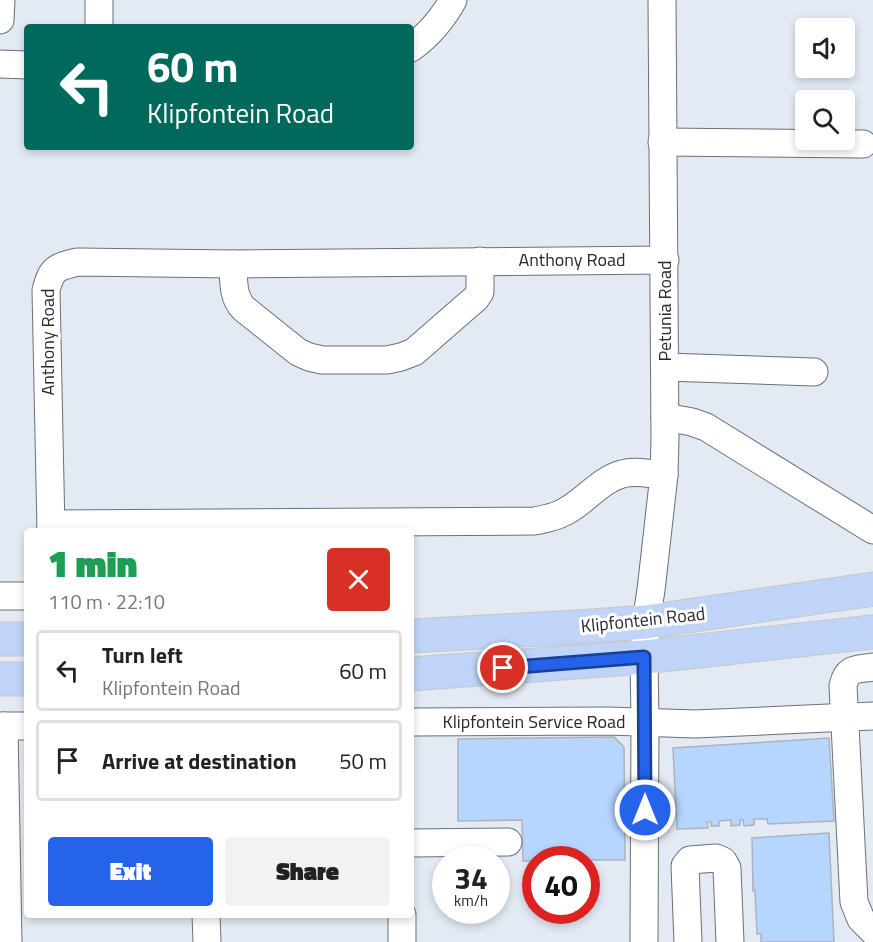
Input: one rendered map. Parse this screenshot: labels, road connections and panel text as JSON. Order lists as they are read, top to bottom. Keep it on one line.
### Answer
{"streets":{"main road":["Klipfontein Road"],"street":["Anthony Road","Petunia Road","Klipfontein Service Road"]},"crossings":[["Anthony Road","Petunia Road"],["Petunia Road","Klipfontein Road"],["Petunia Road","Klipfontein Service Road"]],"page":{"turn":["60 m","Klipfontein Road"],"heading":["1 min","110 m · 22:10"],"list":[{"name":"Turn left","note":"Klipfontein Road","value":"60 m"},{"name":"Arrive at destination","value":"50 m"}],"buttons":["Exit","Share"],"speed":"34 km/h","limit":"40"}}
